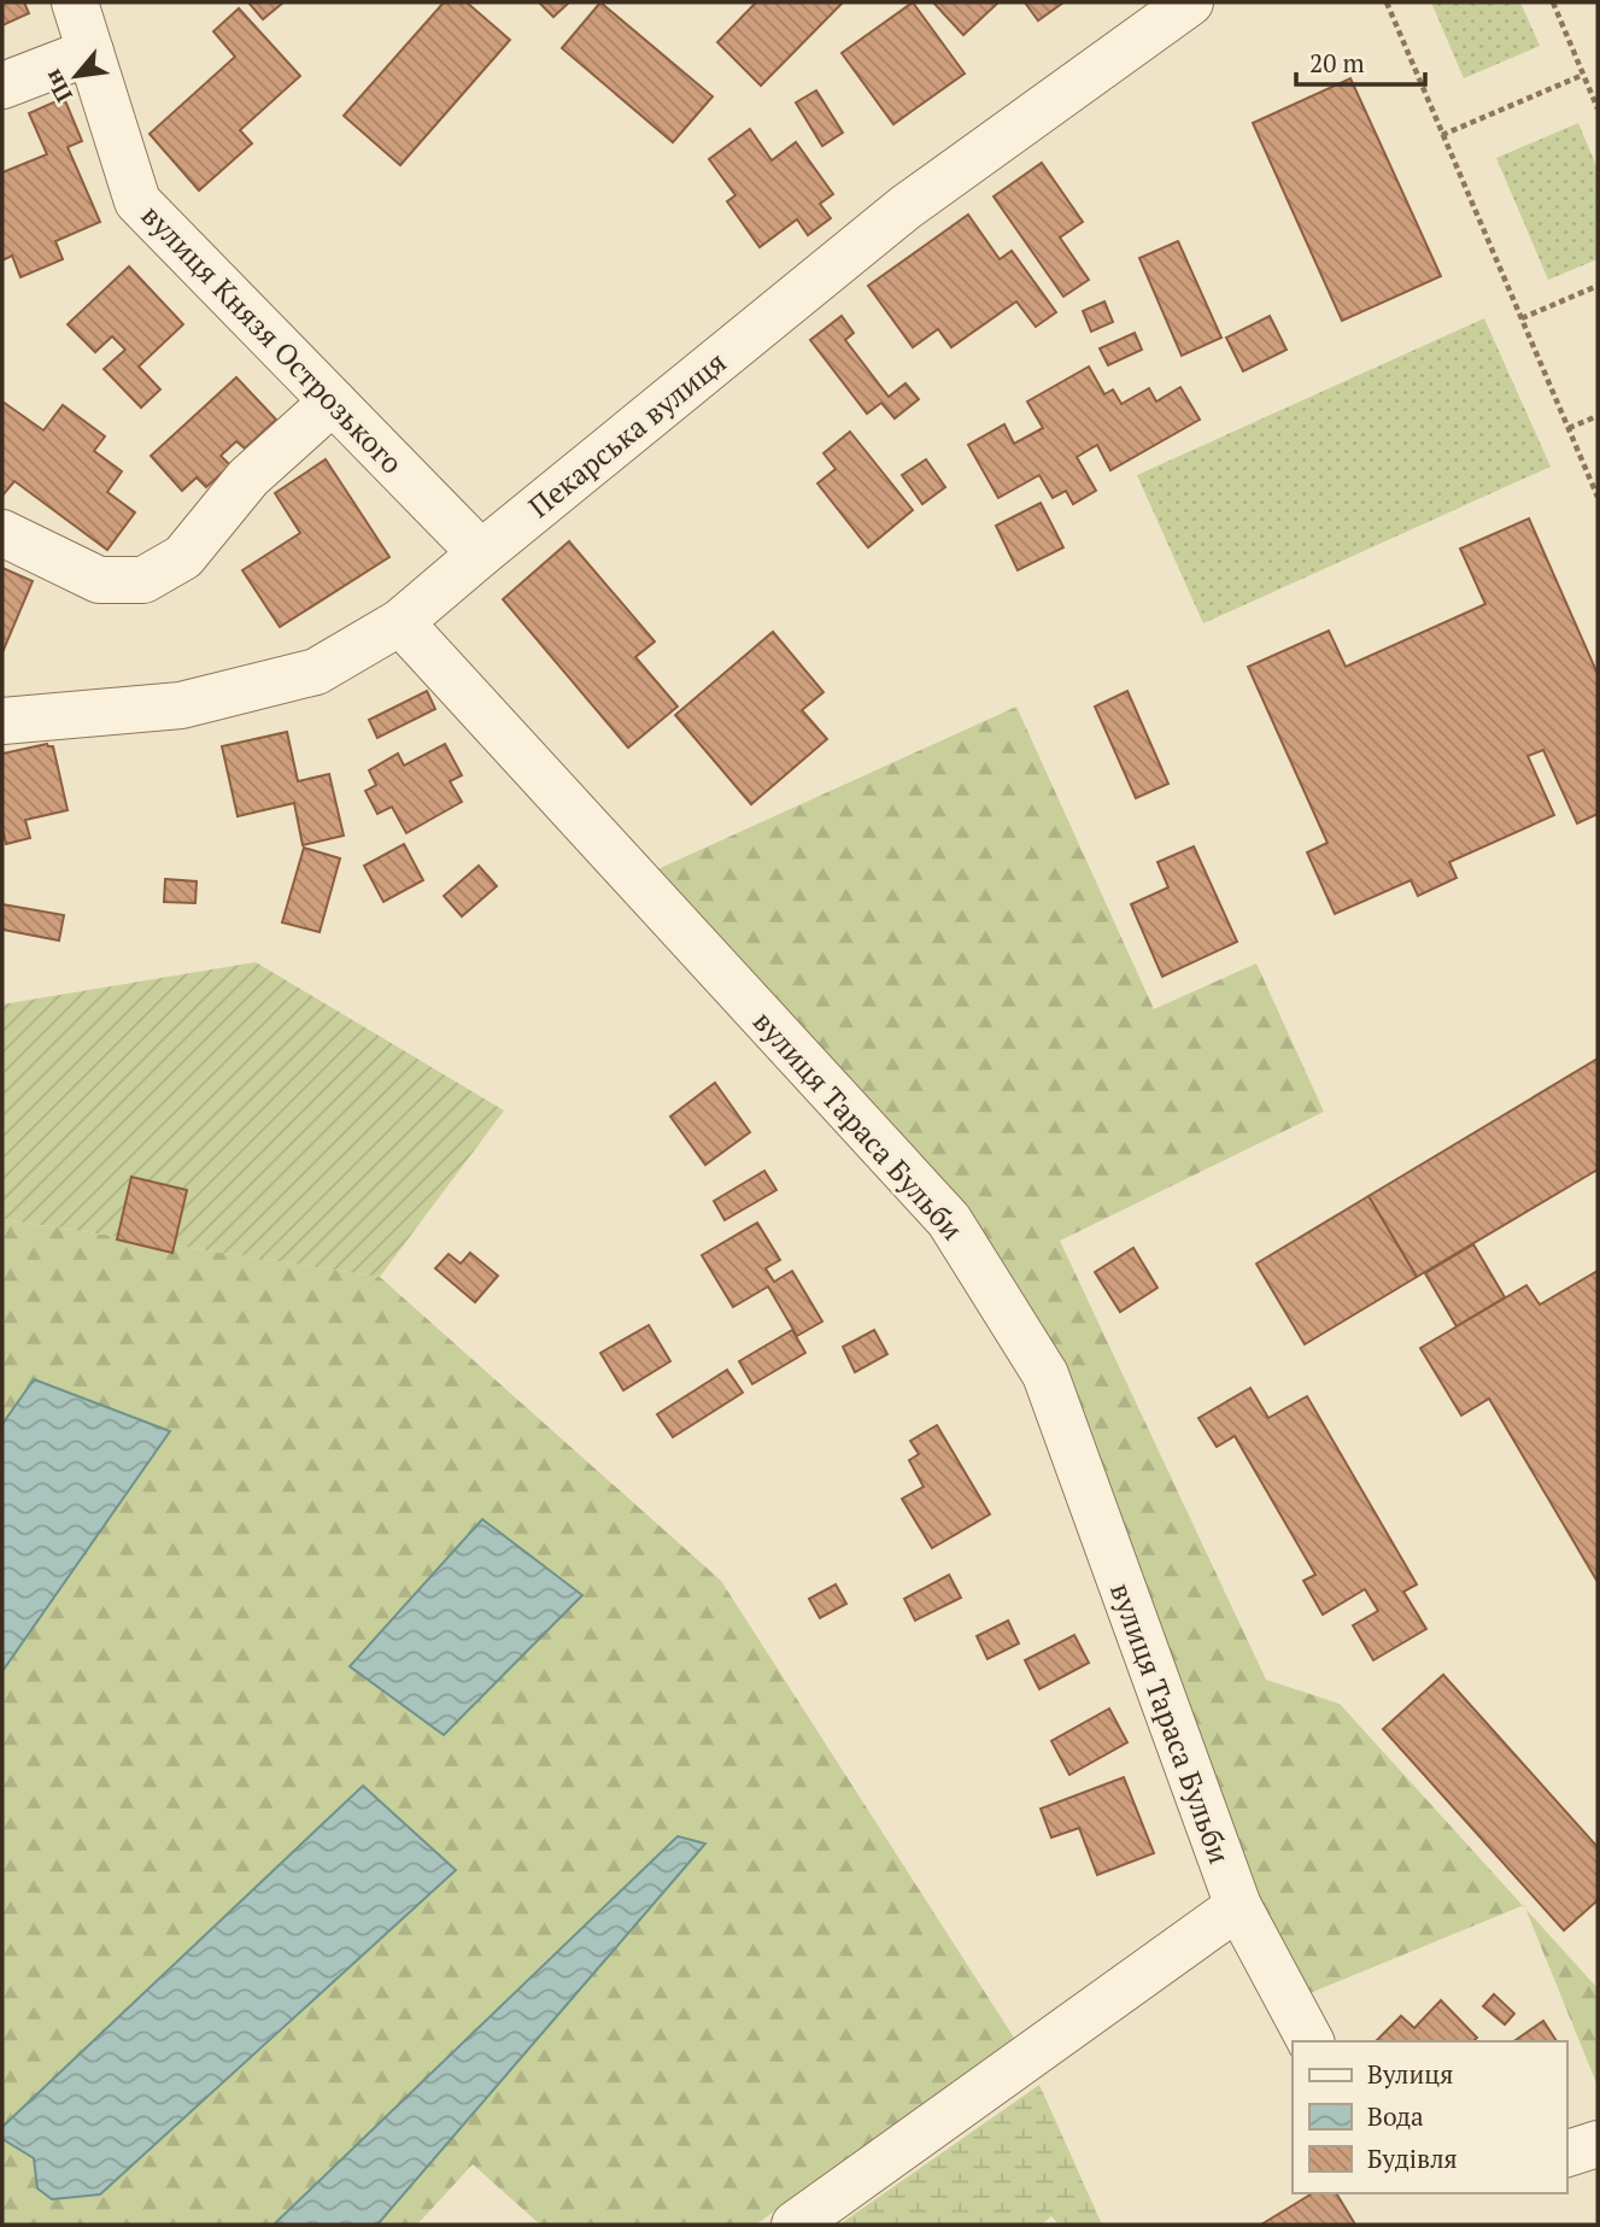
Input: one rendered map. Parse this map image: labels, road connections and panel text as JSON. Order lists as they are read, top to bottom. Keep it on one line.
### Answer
{"streets":{"street":["вулиця Князя Острозького","Пекарська вулиця","вулиця Тараса Бульби"]},"crossings":[["вулиця Князя Острозького","Пекарська вулиця"],["Пекарська вулиця","вулиця Тараса Бульби"]],"legend":["Вулиця","Вода","Будівля"],"scale_bar":"20 m","north":"bottom left"}
